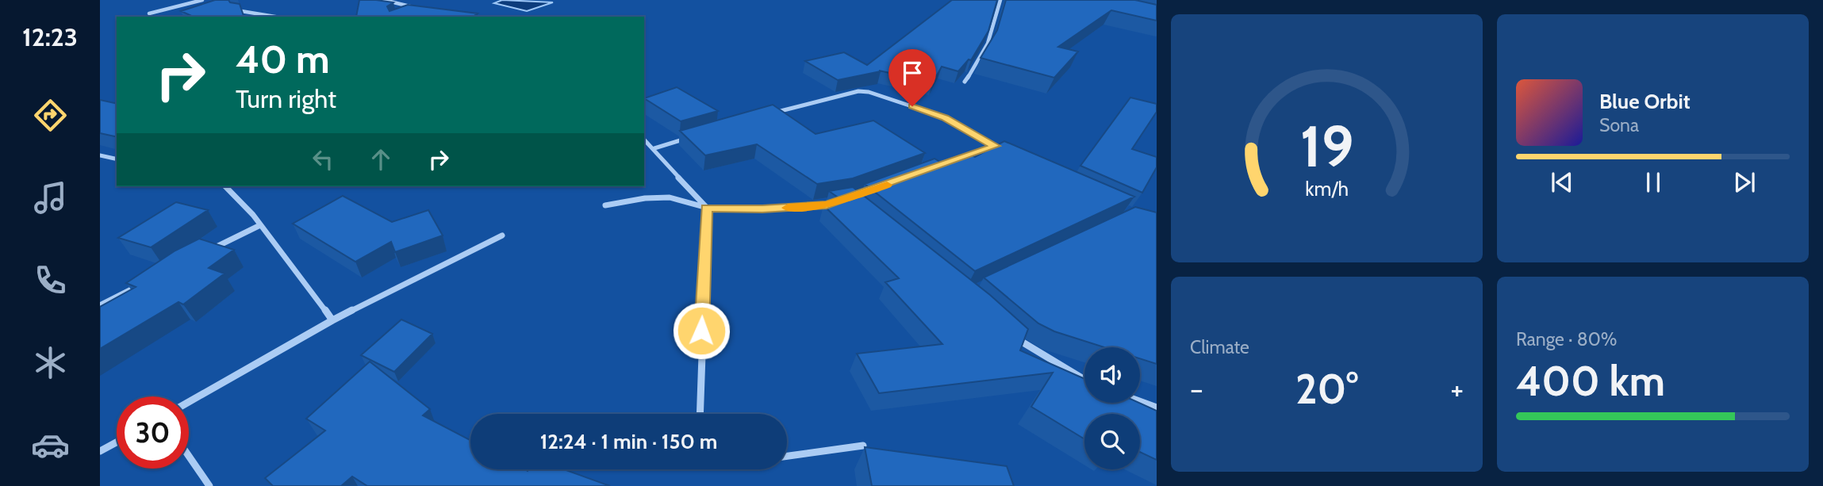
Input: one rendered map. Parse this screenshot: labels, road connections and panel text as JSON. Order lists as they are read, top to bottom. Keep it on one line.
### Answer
{"page":{"tabs":"12:23","turn":["40 m","Turn right"],"song":["Blue Orbit","Sona"],"tile":["Climate",["Range · 80%","400 km"]],"heat":["−","20°","+"],"limit":"30","trip":"12:24 · 1 min · 150 m","gauge":["19","km/h"]}}
